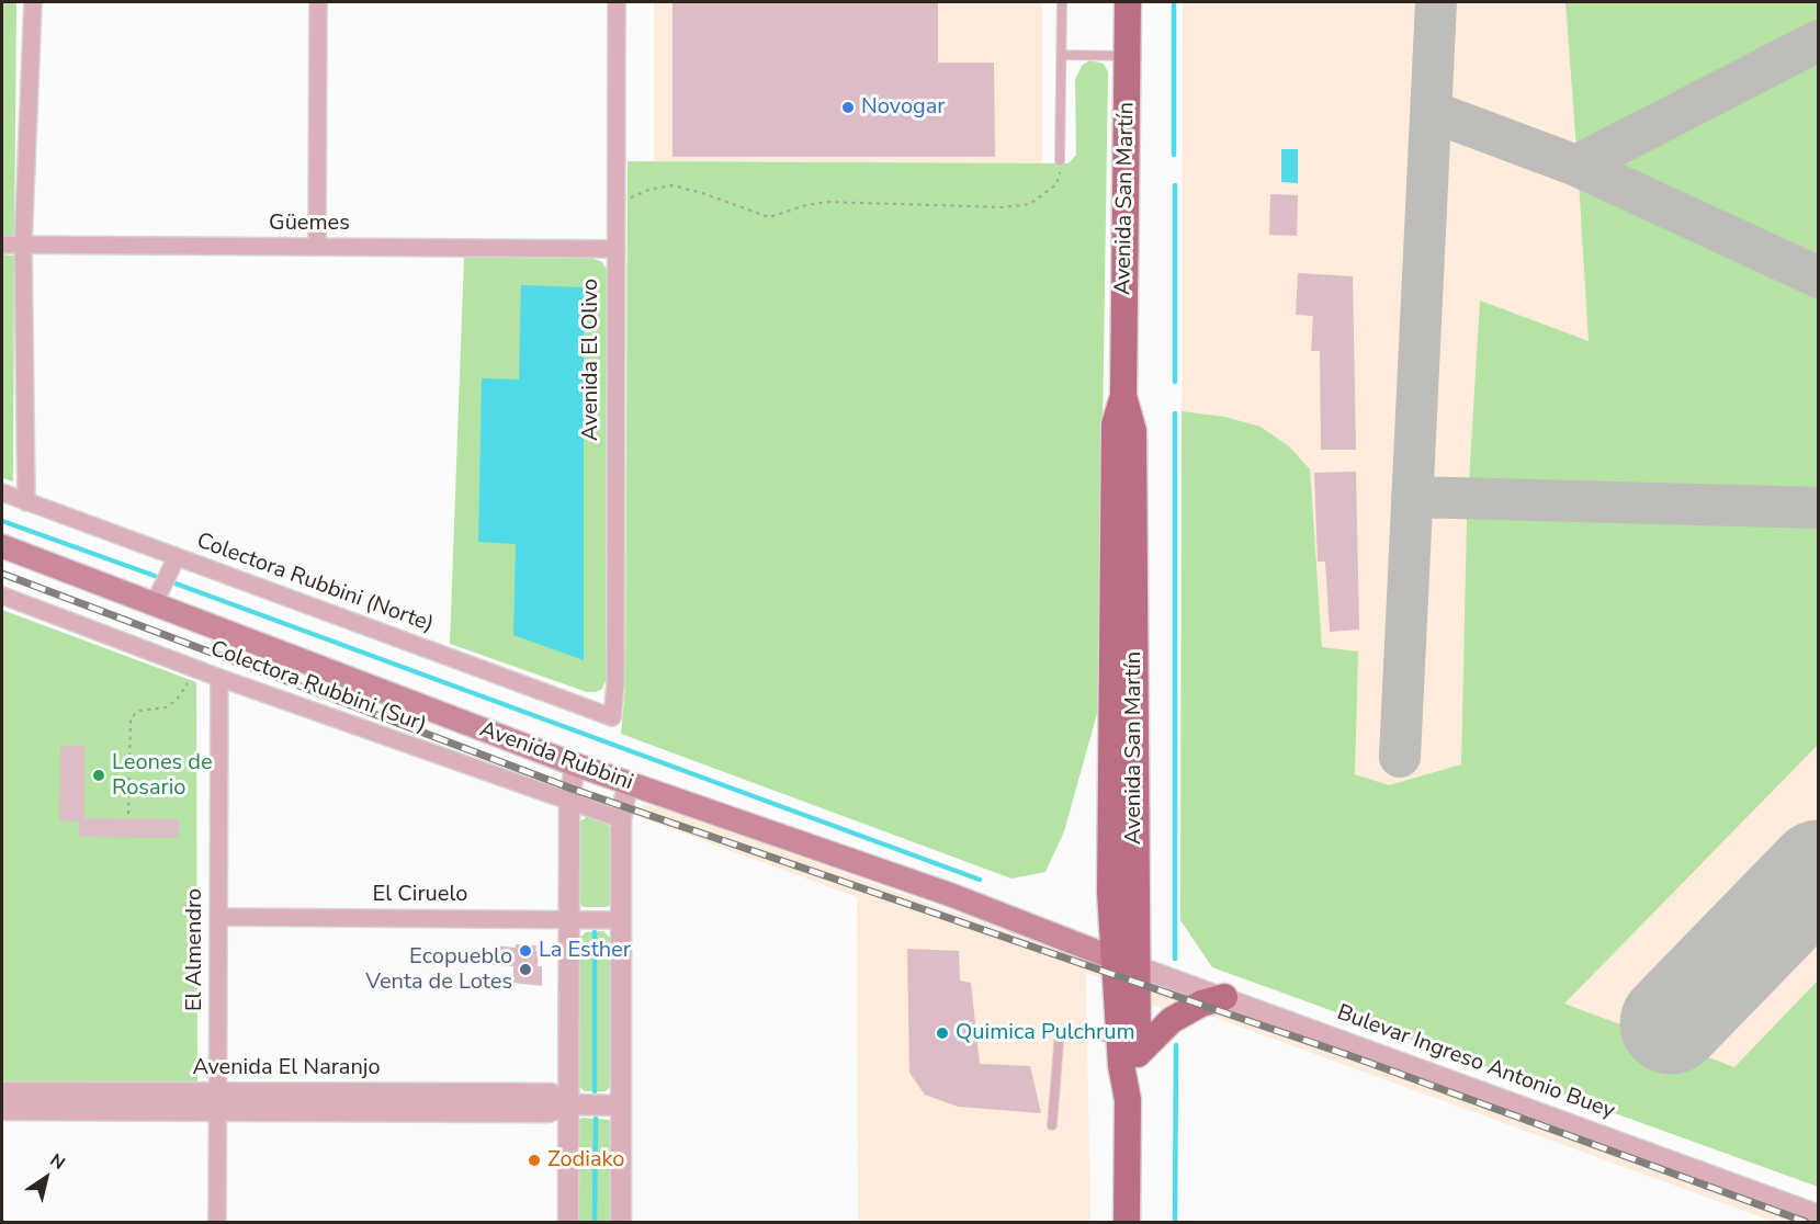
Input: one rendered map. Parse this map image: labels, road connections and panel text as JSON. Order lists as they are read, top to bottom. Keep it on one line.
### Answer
{"streets":{"main road":["Avenida San Martín","Avenida Rubbini"],"street":["Güemes","Avenida El Olivo","Colectora Rubbini (Norte)","Colectora Rubbini (Sur)","El Ciruelo","El Almendro","Bulevar Ingreso Antonio Buey","Avenida El Naranjo"]},"crossings":[["Avenida San Martín","Avenida Rubbini"],["Avenida San Martín","Bulevar Ingreso Antonio Buey"],["Güemes","Avenida El Olivo"],["Avenida El Olivo","Colectora Rubbini (Norte)"],["Colectora Rubbini (Sur)","El Almendro"],["Avenida Rubbini","Bulevar Ingreso Antonio Buey"],["El Ciruelo","El Almendro"],["El Almendro","Avenida El Naranjo"]],"places":["Novogar","Leones de Rosario","La Esther","Ecopueblo Venta de Lotes","Quimica Pulchrum","Zodiako"],"north":"top right"}
